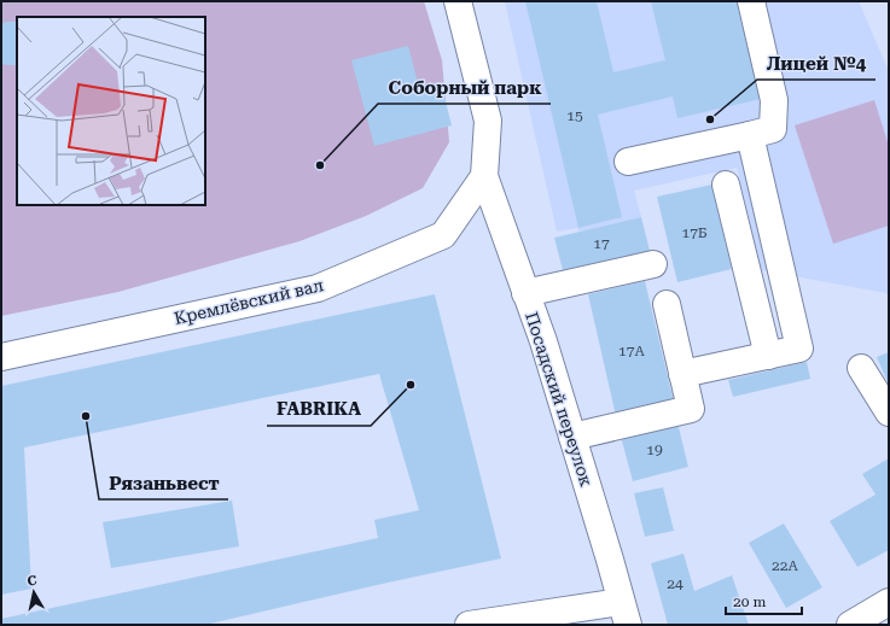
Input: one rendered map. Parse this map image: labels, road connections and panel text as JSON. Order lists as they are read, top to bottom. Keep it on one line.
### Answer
{"streets":{"main road":["Кремлёвский вал","Посадский переулок"]},"crossings":[["Кремлёвский вал","Посадский переулок"]],"places":["Лицей №4","Соборный парк","FABRIKA","Рязаньвест"],"house_numbers":["15","17Б","17","17А","19","22А","24"],"scale_bar":"20 m","north":"top"}
